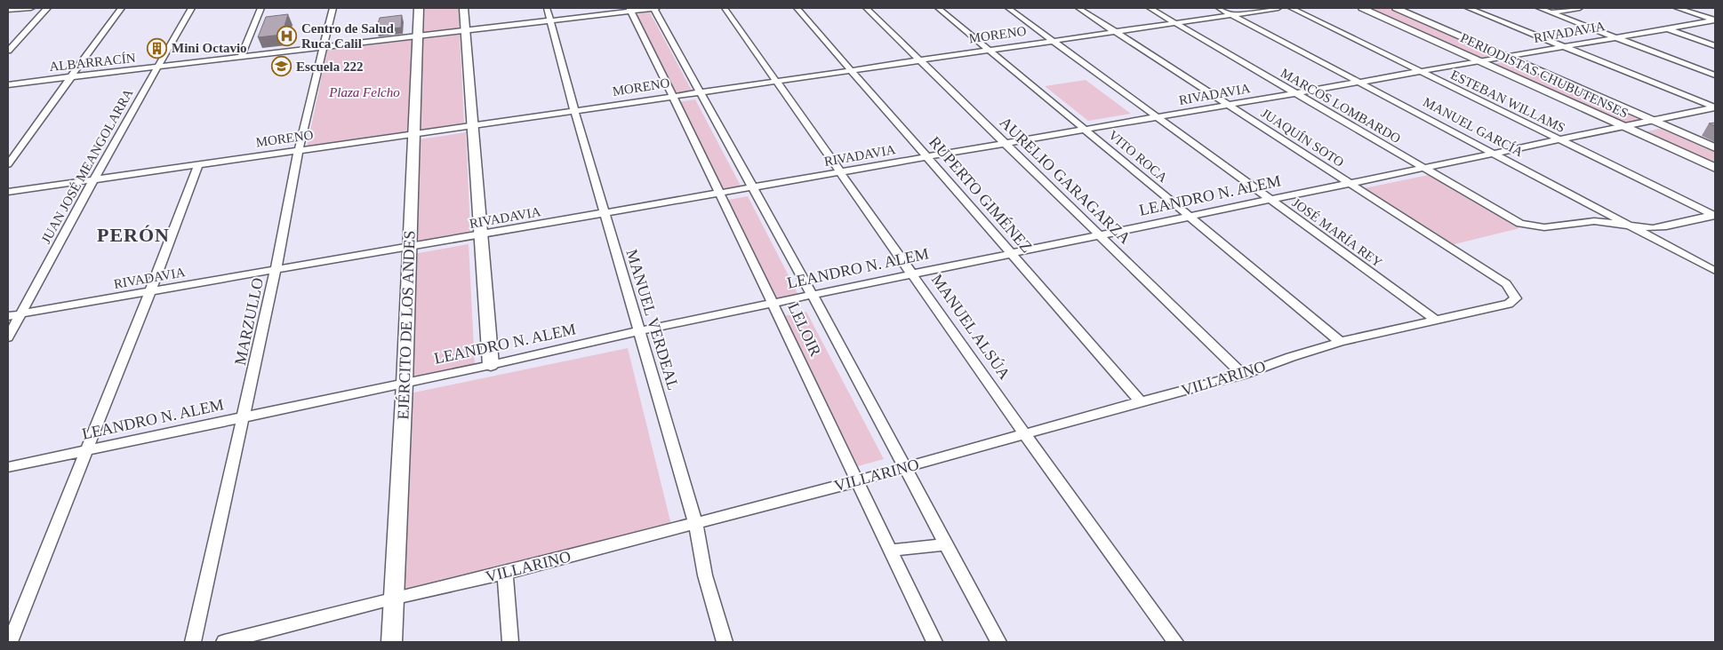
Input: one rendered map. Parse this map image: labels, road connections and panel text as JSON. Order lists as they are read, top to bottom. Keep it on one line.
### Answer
{"streets":{"street":["RIVADAVIA","MORENO","ALBARRACÍN","PERIODISTAS CHUBUTENSES","ESTEBAN WILLAMS","MARCOS LOMBARDO","MANUEL GARCÍA","JUAQUÍN SOTO","VITO ROCA","JUAN JOSÉ MEANGOLARRA","AURELIO GARAGARZA","RUPERTO GIMÉNEZ","LEANDRO N. ALEM","JOSÉ MARÍA REY","MANUEL VERDEAL","MARZULLO","EJÉRCITO DE LOS ANDES","MANUEL ALSÚA","LELOIR","VILLARINO"]},"crossings":[["RIVADAVIA","PERIODISTAS CHUBUTENSES"],["RIVADAVIA","ESTEBAN WILLAMS"],["RIVADAVIA","MARCOS LOMBARDO"],["RIVADAVIA","MANUEL GARCÍA"],["RIVADAVIA","JUAQUÍN SOTO"],["RIVADAVIA","VITO ROCA"],["RIVADAVIA","JUAN JOSÉ MEANGOLARRA"],["RIVADAVIA","AURELIO GARAGARZA"],["RIVADAVIA","RUPERTO GIMÉNEZ"],["RIVADAVIA","JOSÉ MARÍA REY"],["RIVADAVIA","MANUEL VERDEAL"],["RIVADAVIA","MARZULLO"],["RIVADAVIA","EJÉRCITO DE LOS ANDES"],["RIVADAVIA","MANUEL ALSÚA"],["RIVADAVIA","LELOIR"],["MORENO","MARCOS LOMBARDO"],["MORENO","MANUEL GARCÍA"],["MORENO","JUAQUÍN SOTO"],["MORENO","VITO ROCA"],["MORENO","JUAN JOSÉ MEANGOLARRA"],["MORENO","AURELIO GARAGARZA"],["MORENO","RUPERTO GIMÉNEZ"],["MORENO","JOSÉ MARÍA REY"],["MORENO","MANUEL VERDEAL"],["MORENO","MARZULLO"],["MORENO","EJÉRCITO DE LOS ANDES"],["MORENO","MANUEL ALSÚA"],["MORENO","LELOIR"],["ALBARRACÍN","JUAN JOSÉ MEANGOLARRA"],["ALBARRACÍN","MANUEL VERDEAL"],["ALBARRACÍN","MARZULLO"],["ALBARRACÍN","EJÉRCITO DE LOS ANDES"],["ALBARRACÍN","LELOIR"],["PERIODISTAS CHUBUTENSES","LEANDRO N. ALEM"],["ESTEBAN WILLAMS","LEANDRO N. ALEM"],["MARCOS LOMBARDO","MANUEL GARCÍA"],["MARCOS LOMBARDO","LEANDRO N. ALEM"],["MANUEL GARCÍA","LEANDRO N. ALEM"],["JUAQUÍN SOTO","LEANDRO N. ALEM"],["JUAQUÍN SOTO","VILLARINO"],["VITO ROCA","LEANDRO N. ALEM"],["VITO ROCA","VILLARINO"],["AURELIO GARAGARZA","LEANDRO N. ALEM"],["AURELIO GARAGARZA","VILLARINO"],["RUPERTO GIMÉNEZ","LEANDRO N. ALEM"],["RUPERTO GIMÉNEZ","VILLARINO"],["LEANDRO N. ALEM","JOSÉ MARÍA REY"],["LEANDRO N. ALEM","MANUEL VERDEAL"],["LEANDRO N. ALEM","MARZULLO"],["LEANDRO N. ALEM","EJÉRCITO DE LOS ANDES"],["LEANDRO N. ALEM","MANUEL ALSÚA"],["LEANDRO N. ALEM","LELOIR"],["JOSÉ MARÍA REY","VILLARINO"],["MANUEL VERDEAL","VILLARINO"],["EJÉRCITO DE LOS ANDES","VILLARINO"],["MANUEL ALSÚA","VILLARINO"],["LELOIR","VILLARINO"]],"districts":["PERÓN"],"parks":["Plaza Felcho"],"places":{"hospital":["Centro de Salud Ruca Calil"],"building":["Mini Octavio"],"school or university":["Escuela 222"]}}
